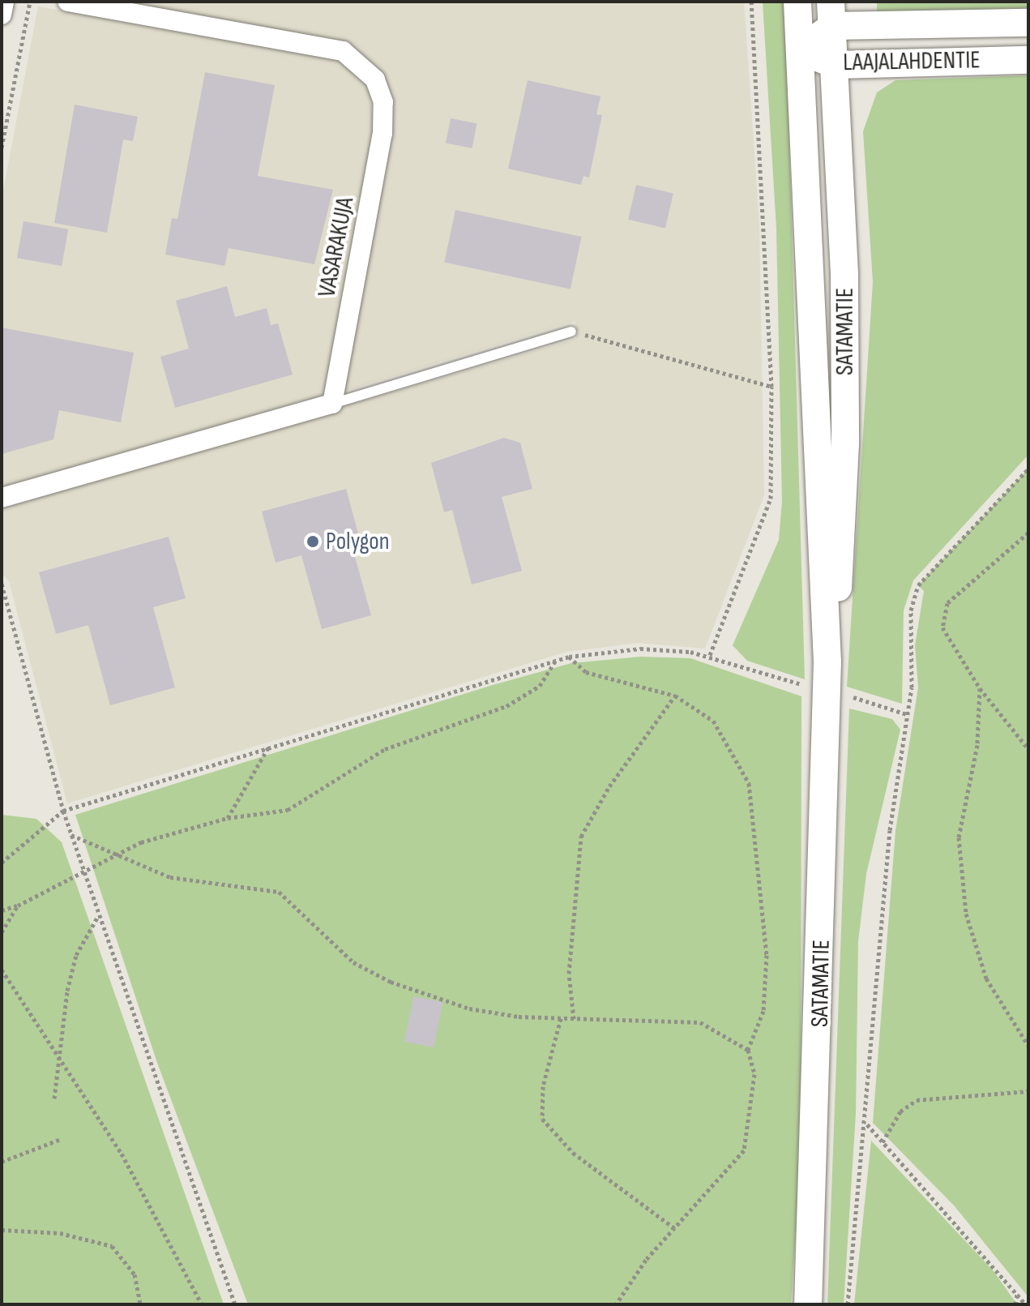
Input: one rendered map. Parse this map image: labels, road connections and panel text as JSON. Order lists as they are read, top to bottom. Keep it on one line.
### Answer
{"streets":{"main road":["LAAJALAHDENTIE","SATAMATIE"],"street":["VASARAKUJA"]},"crossings":[["LAAJALAHDENTIE","SATAMATIE"]],"places":["Polygon"]}
